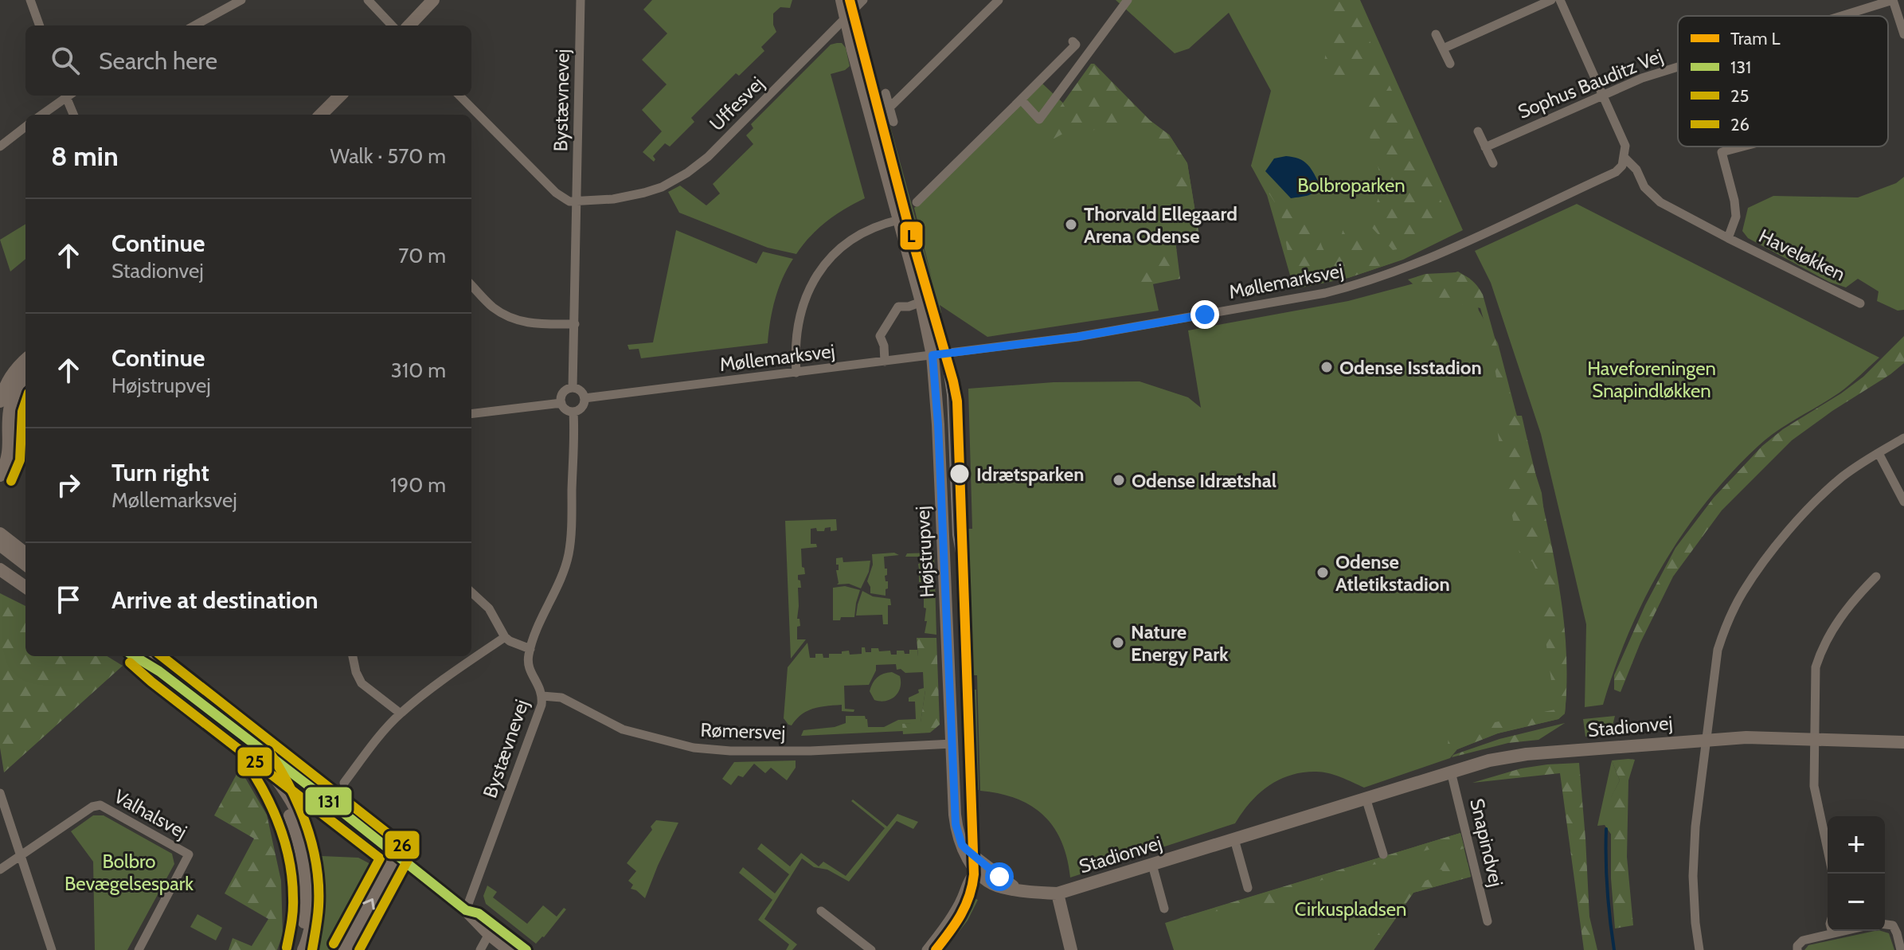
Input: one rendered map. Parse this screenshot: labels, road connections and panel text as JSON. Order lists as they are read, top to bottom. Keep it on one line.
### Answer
{"streets":{"street":["Sophus Bauditz Vej","Bystævnevej","Uffesvej","Haveløkken","Møllemarksvej","Højstrupvej","Stadionvej","Rømersvej","Valhalsvej","Snapindvej"]},"crossings":[["Bystævnevej","Uffesvej"],["Bystævnevej","Møllemarksvej"],["Bystævnevej","Rømersvej"],["Uffesvej","Højstrupvej"],["Haveløkken","Møllemarksvej"],["Møllemarksvej","Højstrupvej"],["Højstrupvej","Stadionvej"],["Højstrupvej","Rømersvej"],["Stadionvej","Snapindvej"]],"parks":["Bolbroparken","Haveforeningen Snapindløkken","Bolbro Bevægelsespark","Cirkuspladsen"],"places":["Thorvald Ellegaard Arena Odense","Odense Isstadion","Idrætsparken","Odense Idrætshal","Odense Atletikstadion","Nature Energy Park"],"lines":["tram line L","transit line 25","transit line 131","transit line 26"],"legend":["Tram L","131","25","26"],"page":{"search":"Search here","heading":["8 min","Walk · 570 m"],"list":[["Continue","Stadionvej","70 m"],["Continue","Højstrupvej","310 m"],["Turn right","Møllemarksvej","190 m"],"Arrive at destination"],"map_buttons":["+","−"]}}
